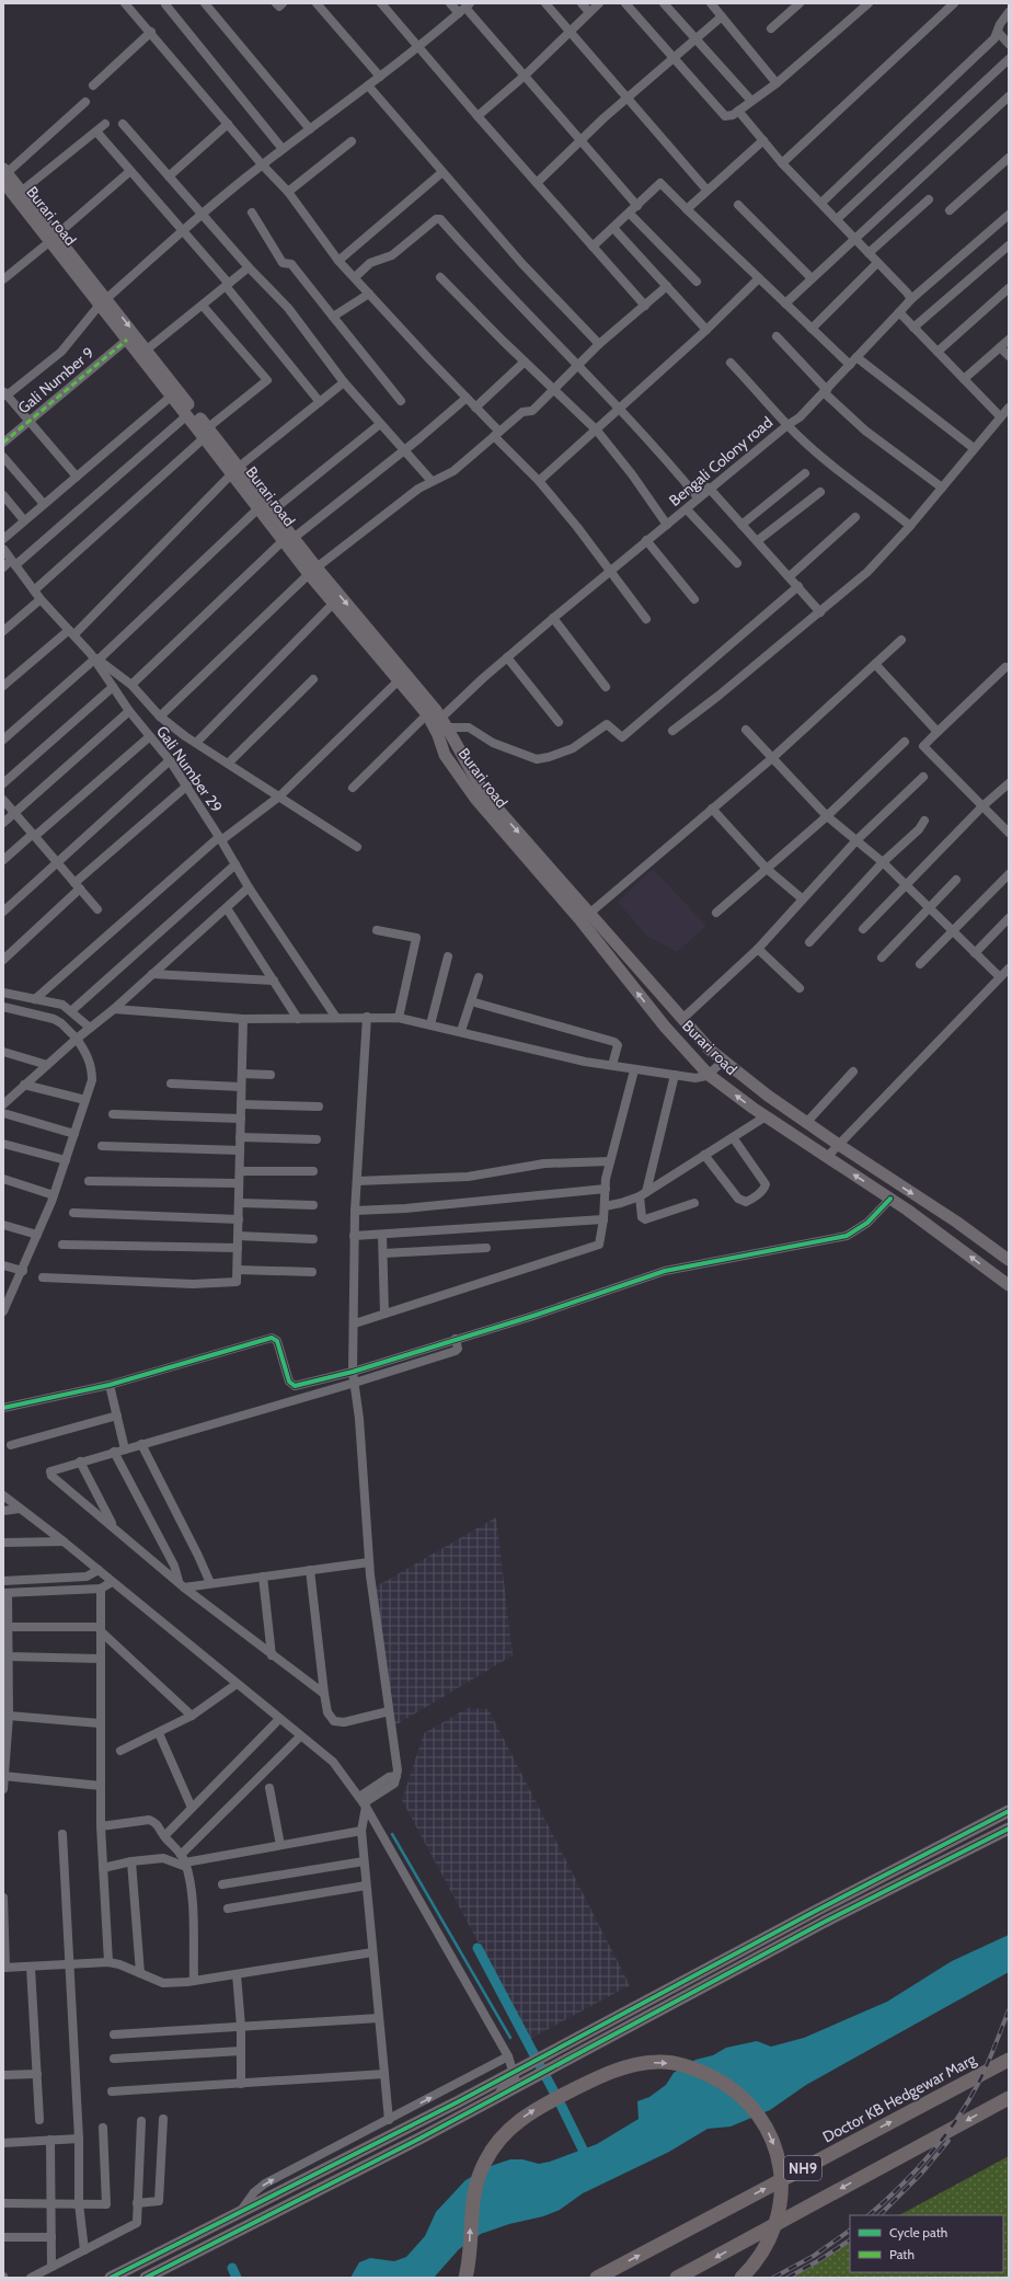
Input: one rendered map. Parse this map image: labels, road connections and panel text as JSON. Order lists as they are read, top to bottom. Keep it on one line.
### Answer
{"streets":{"highway":["Doctor KB Hedgewar Marg","NH9"],"main road":["Burari road"],"street":["Gali Number 9","Bengali Colony road","Gali Number 29"]},"crossings":[["Burari road","Gali Number 9"],["Burari road","Bengali Colony road"]],"legend":["Cycle path","Path"]}
